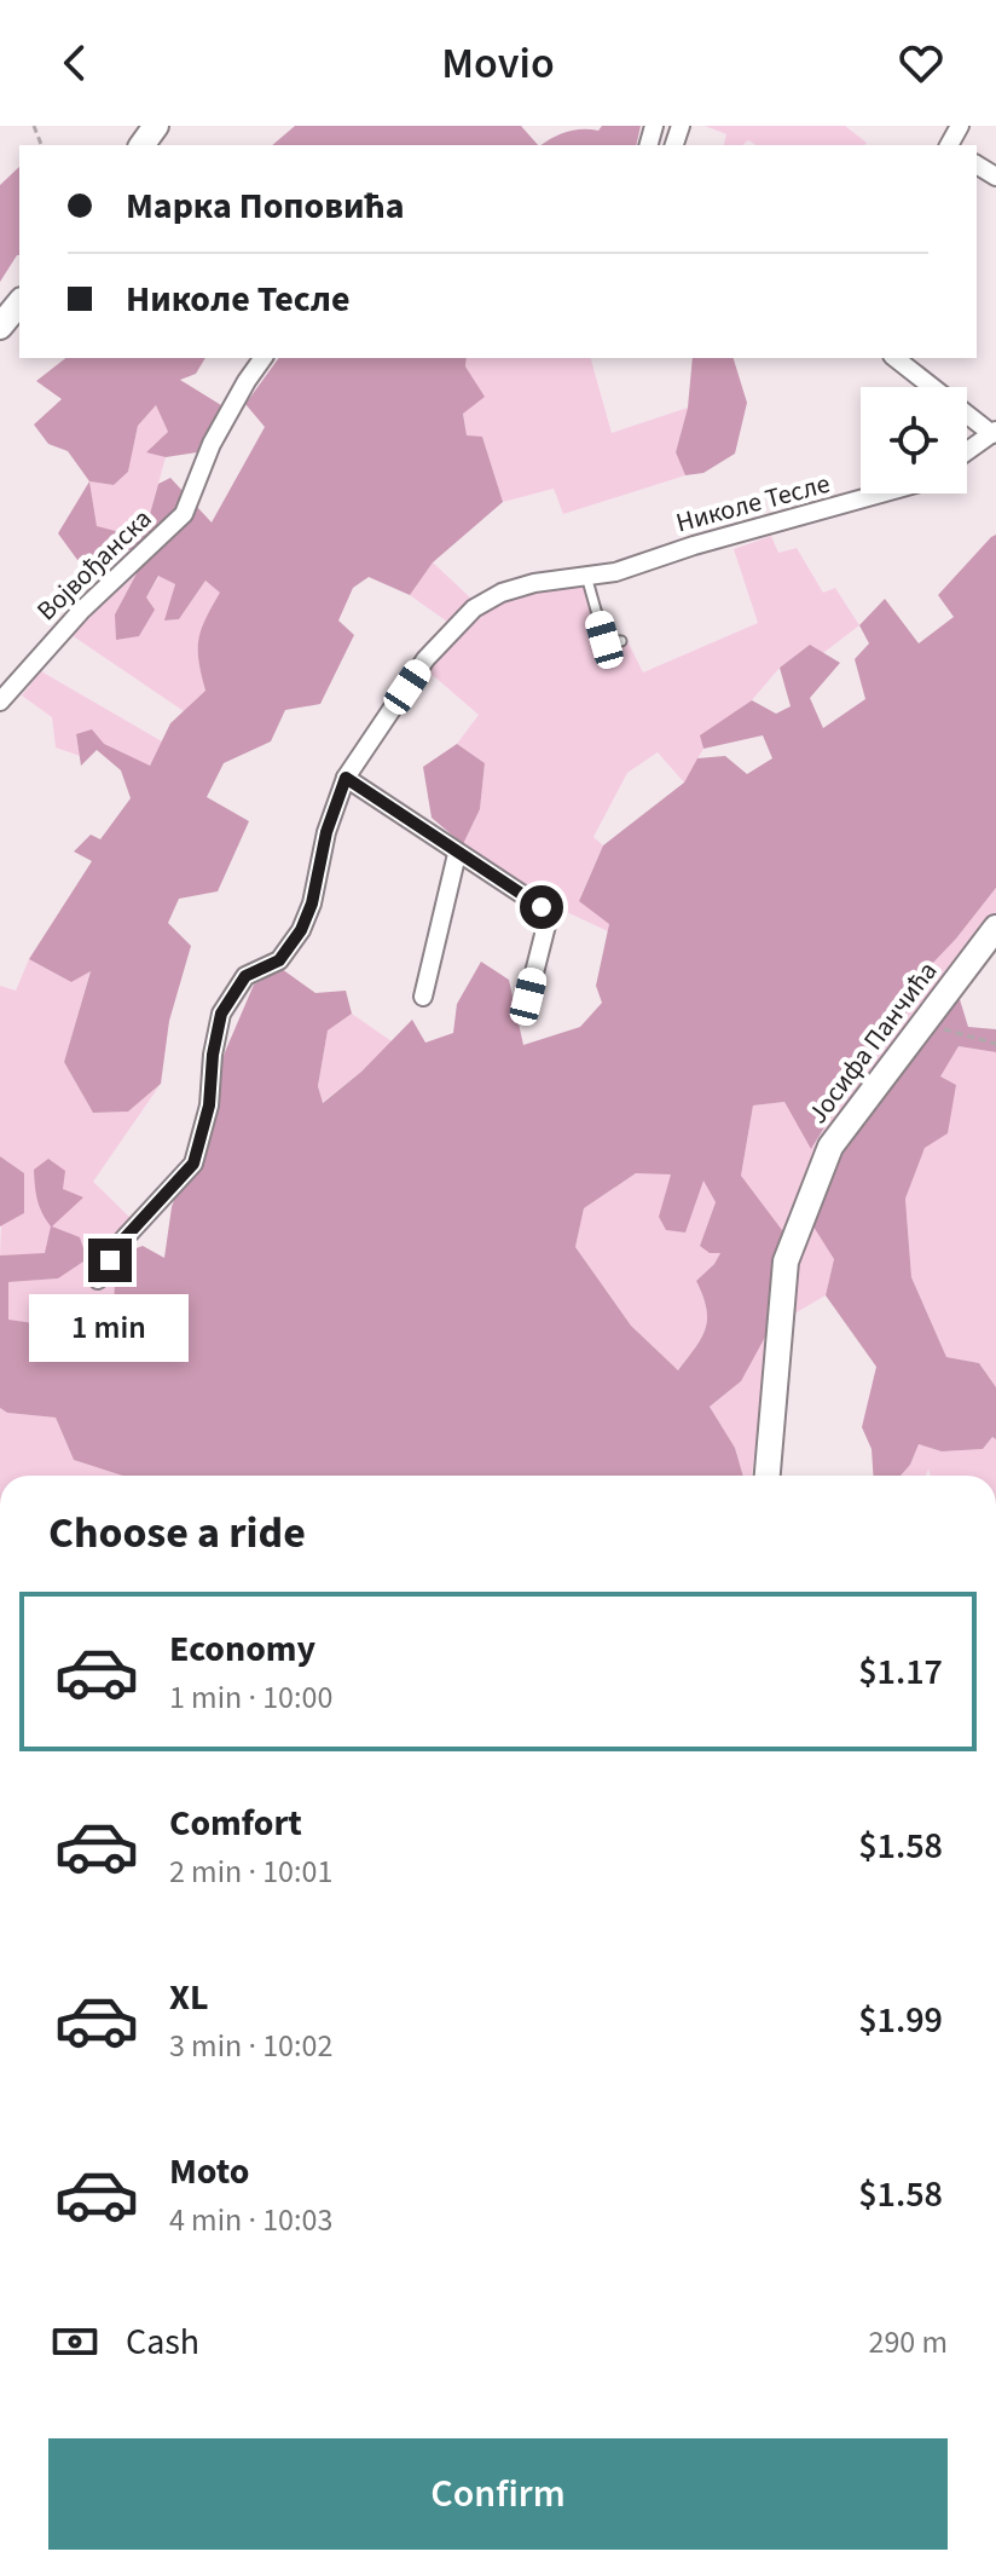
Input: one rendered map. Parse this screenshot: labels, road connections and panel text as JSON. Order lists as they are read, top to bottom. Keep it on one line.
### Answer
{"streets":{"street":["Николе Тесле","Војвођанска","Јосифа Панчића"]},"page":{"header":"Movio","banner":["Марка Поповића","Николе Тесле"],"bubble":"1 min","heading":"Choose a ride","list":[{"name":"Economy","note":"1 min · 10:00","value":"$1.17"},{"name":"Comfort","note":"2 min · 10:01","value":"$1.58"},{"name":"XL","note":"3 min · 10:02","value":"$1.99"},{"name":"Moto","note":"4 min · 10:03","value":"$1.58"}],"pay":["Cash","290 m"],"buttons":"Confirm"}}
